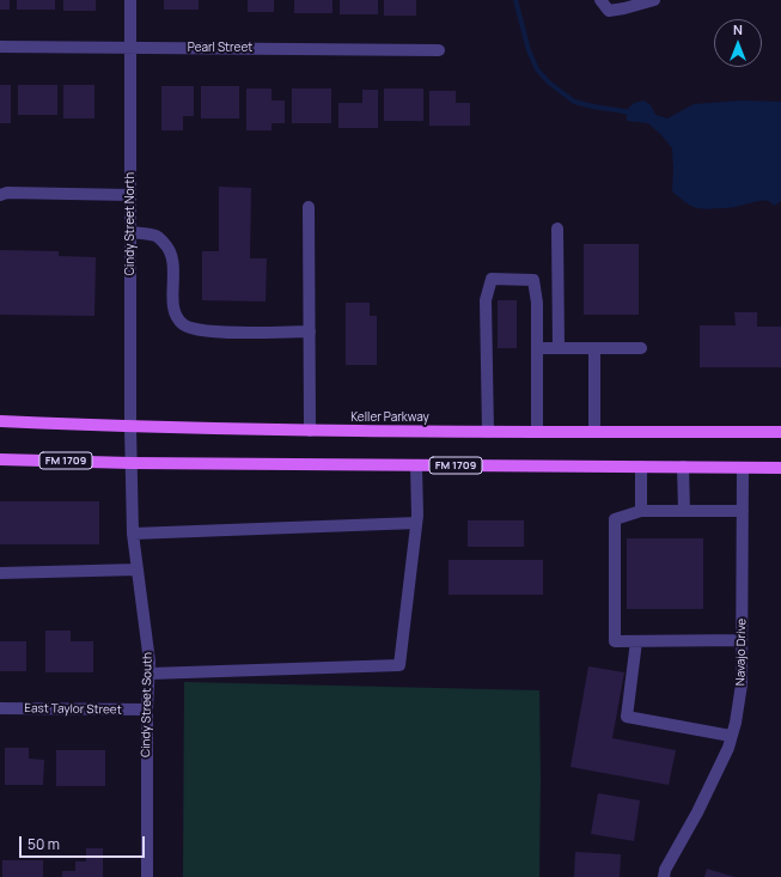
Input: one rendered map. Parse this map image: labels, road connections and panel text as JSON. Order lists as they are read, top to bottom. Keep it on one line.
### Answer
{"streets":{"main road":["Keller Parkway","FM 1709"],"street":["Pearl Street","Cindy Street North","Navajo Drive","Cindy Street South","East Taylor Street"]},"crossings":[["Pearl Street","Cindy Street North"],["Cindy Street North","Keller Parkway"],["Cindy Street North","Cindy Street South"],["FM 1709","Navajo Drive"],["FM 1709","Cindy Street South"],["Cindy Street South","East Taylor Street"]],"scale_bar":"50 m","north":"top"}
